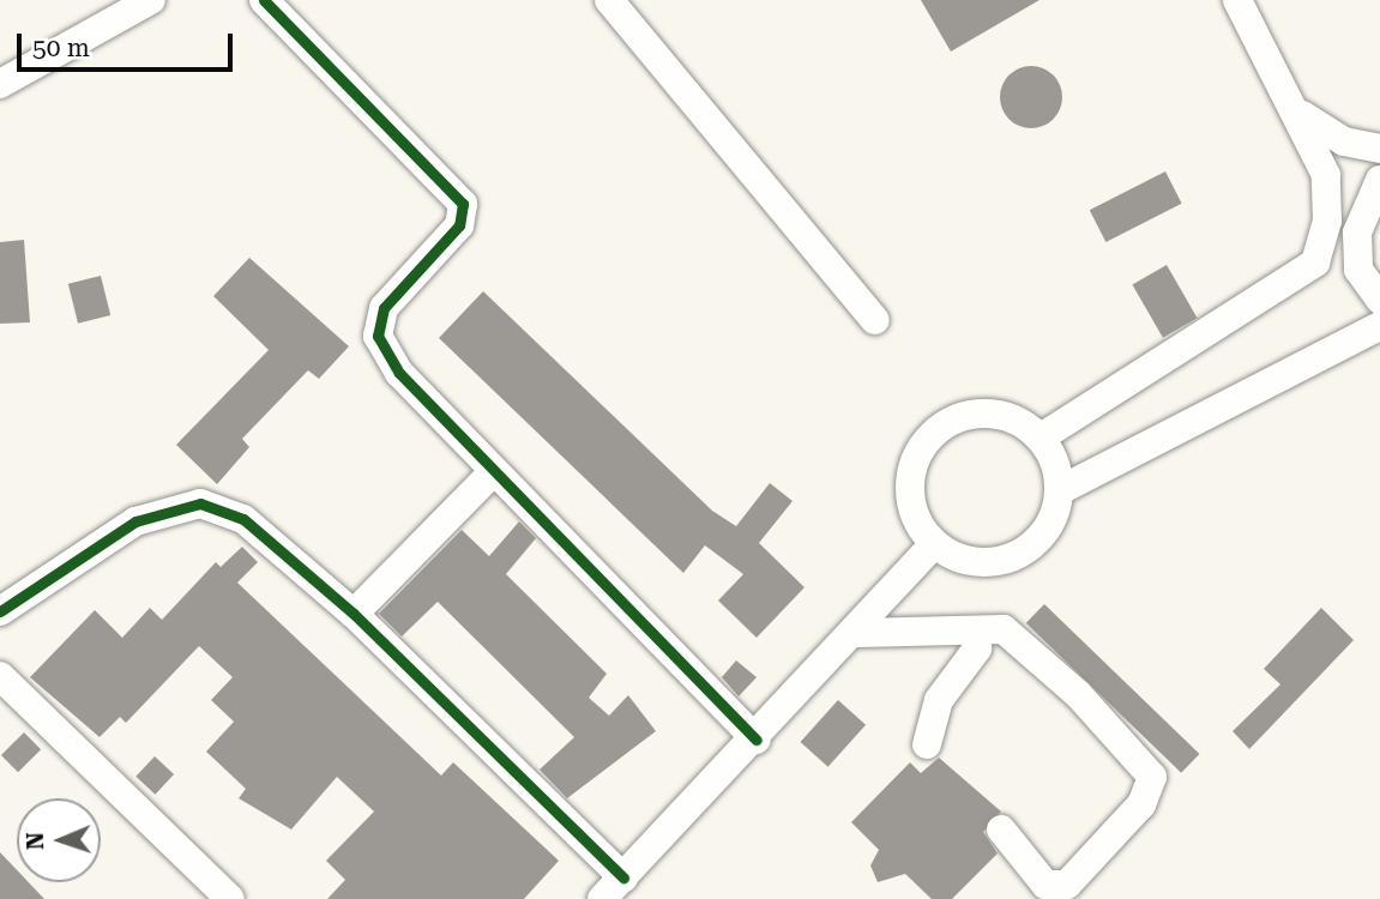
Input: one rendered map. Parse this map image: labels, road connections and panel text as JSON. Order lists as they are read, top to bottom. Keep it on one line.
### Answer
{"scale_bar":"50 m","north":"left"}
